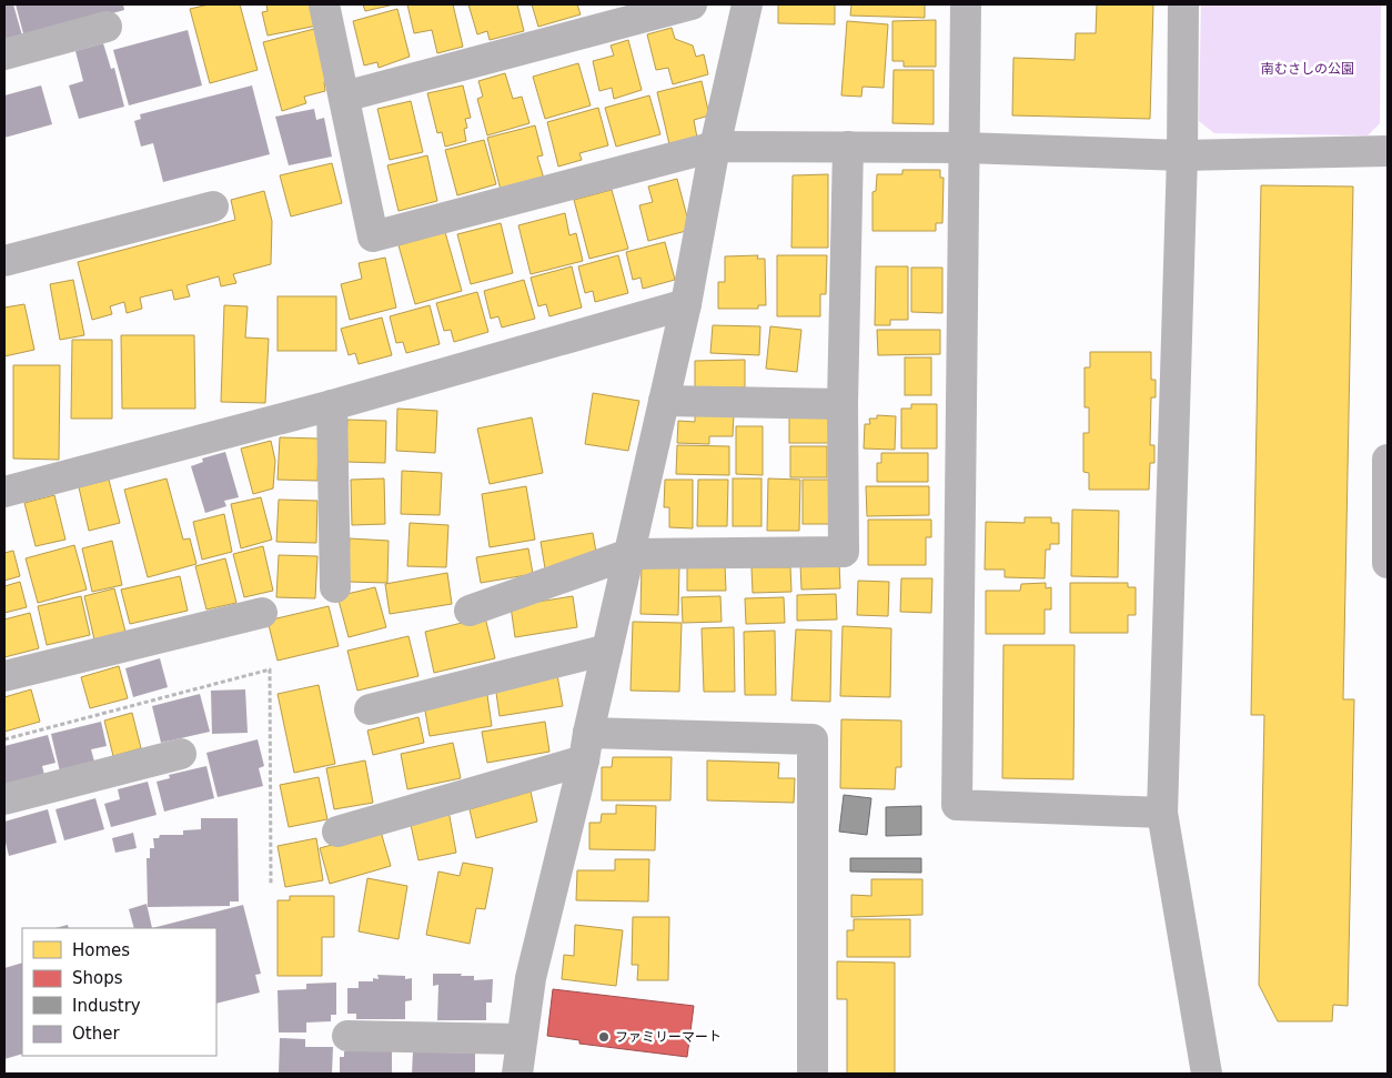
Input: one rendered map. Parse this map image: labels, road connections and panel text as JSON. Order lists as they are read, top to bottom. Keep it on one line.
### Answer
{"parks":["南むさしの公園"],"places":["ファミリーマート"],"legend":["Homes","Shops","Industry","Other"]}
